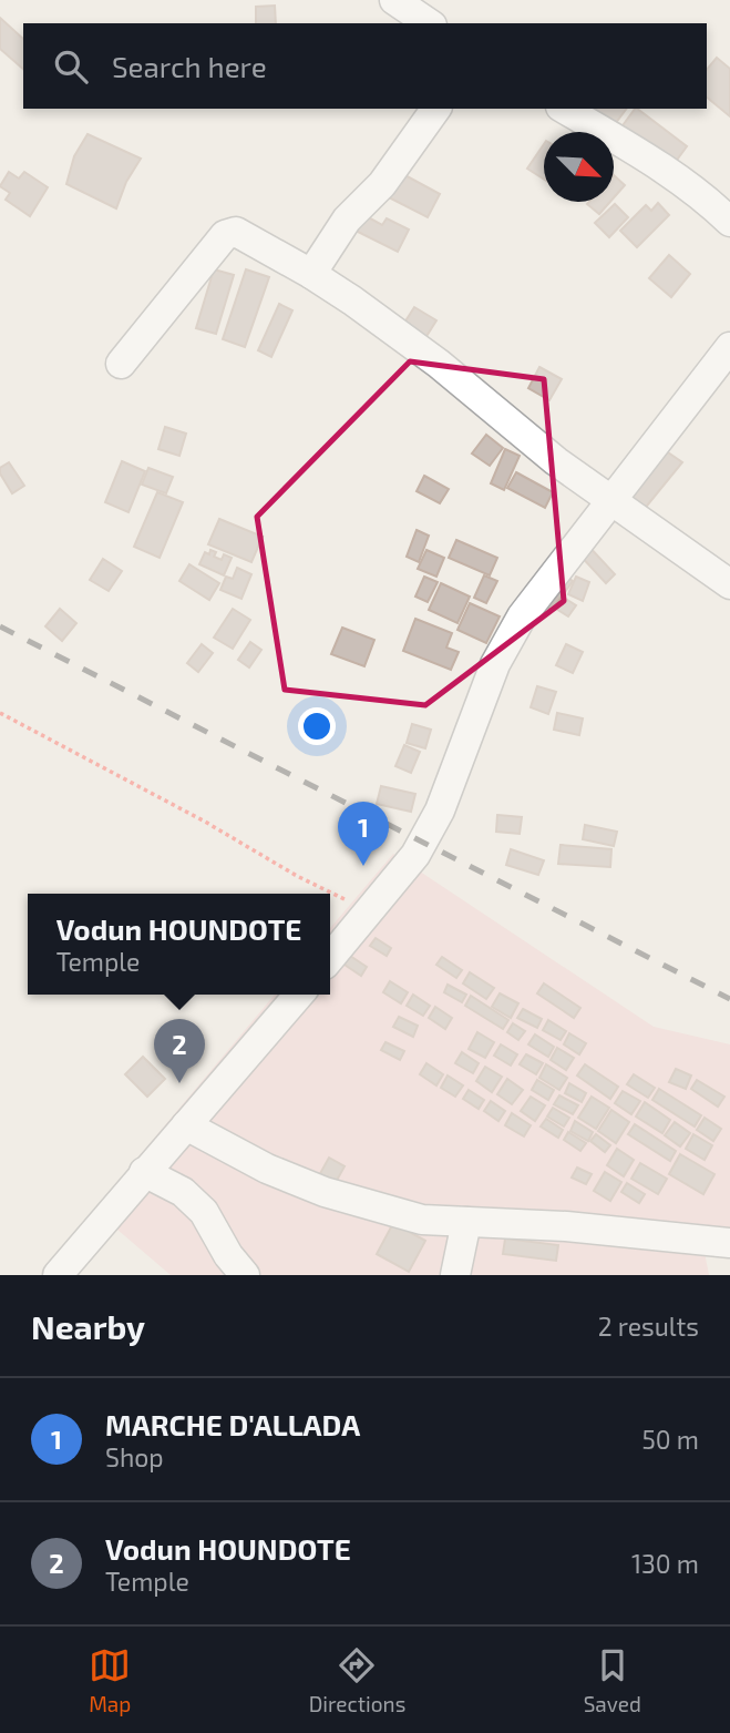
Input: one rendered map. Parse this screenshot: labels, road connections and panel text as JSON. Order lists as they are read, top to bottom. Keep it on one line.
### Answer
{"north":"bottom right","page":{"search":"Search here","pins":["1","2"],"popup":["Vodun HOUNDOTE","Temple"],"heading":["Nearby","2 results"],"list":[{"mark":"1","name":"MARCHE D'ALLADA","note":"Shop","value":"50 m"},{"mark":"2","name":"Vodun HOUNDOTE","note":"Temple","value":"130 m"}],"nav":["Map","Directions","Saved"]}}
